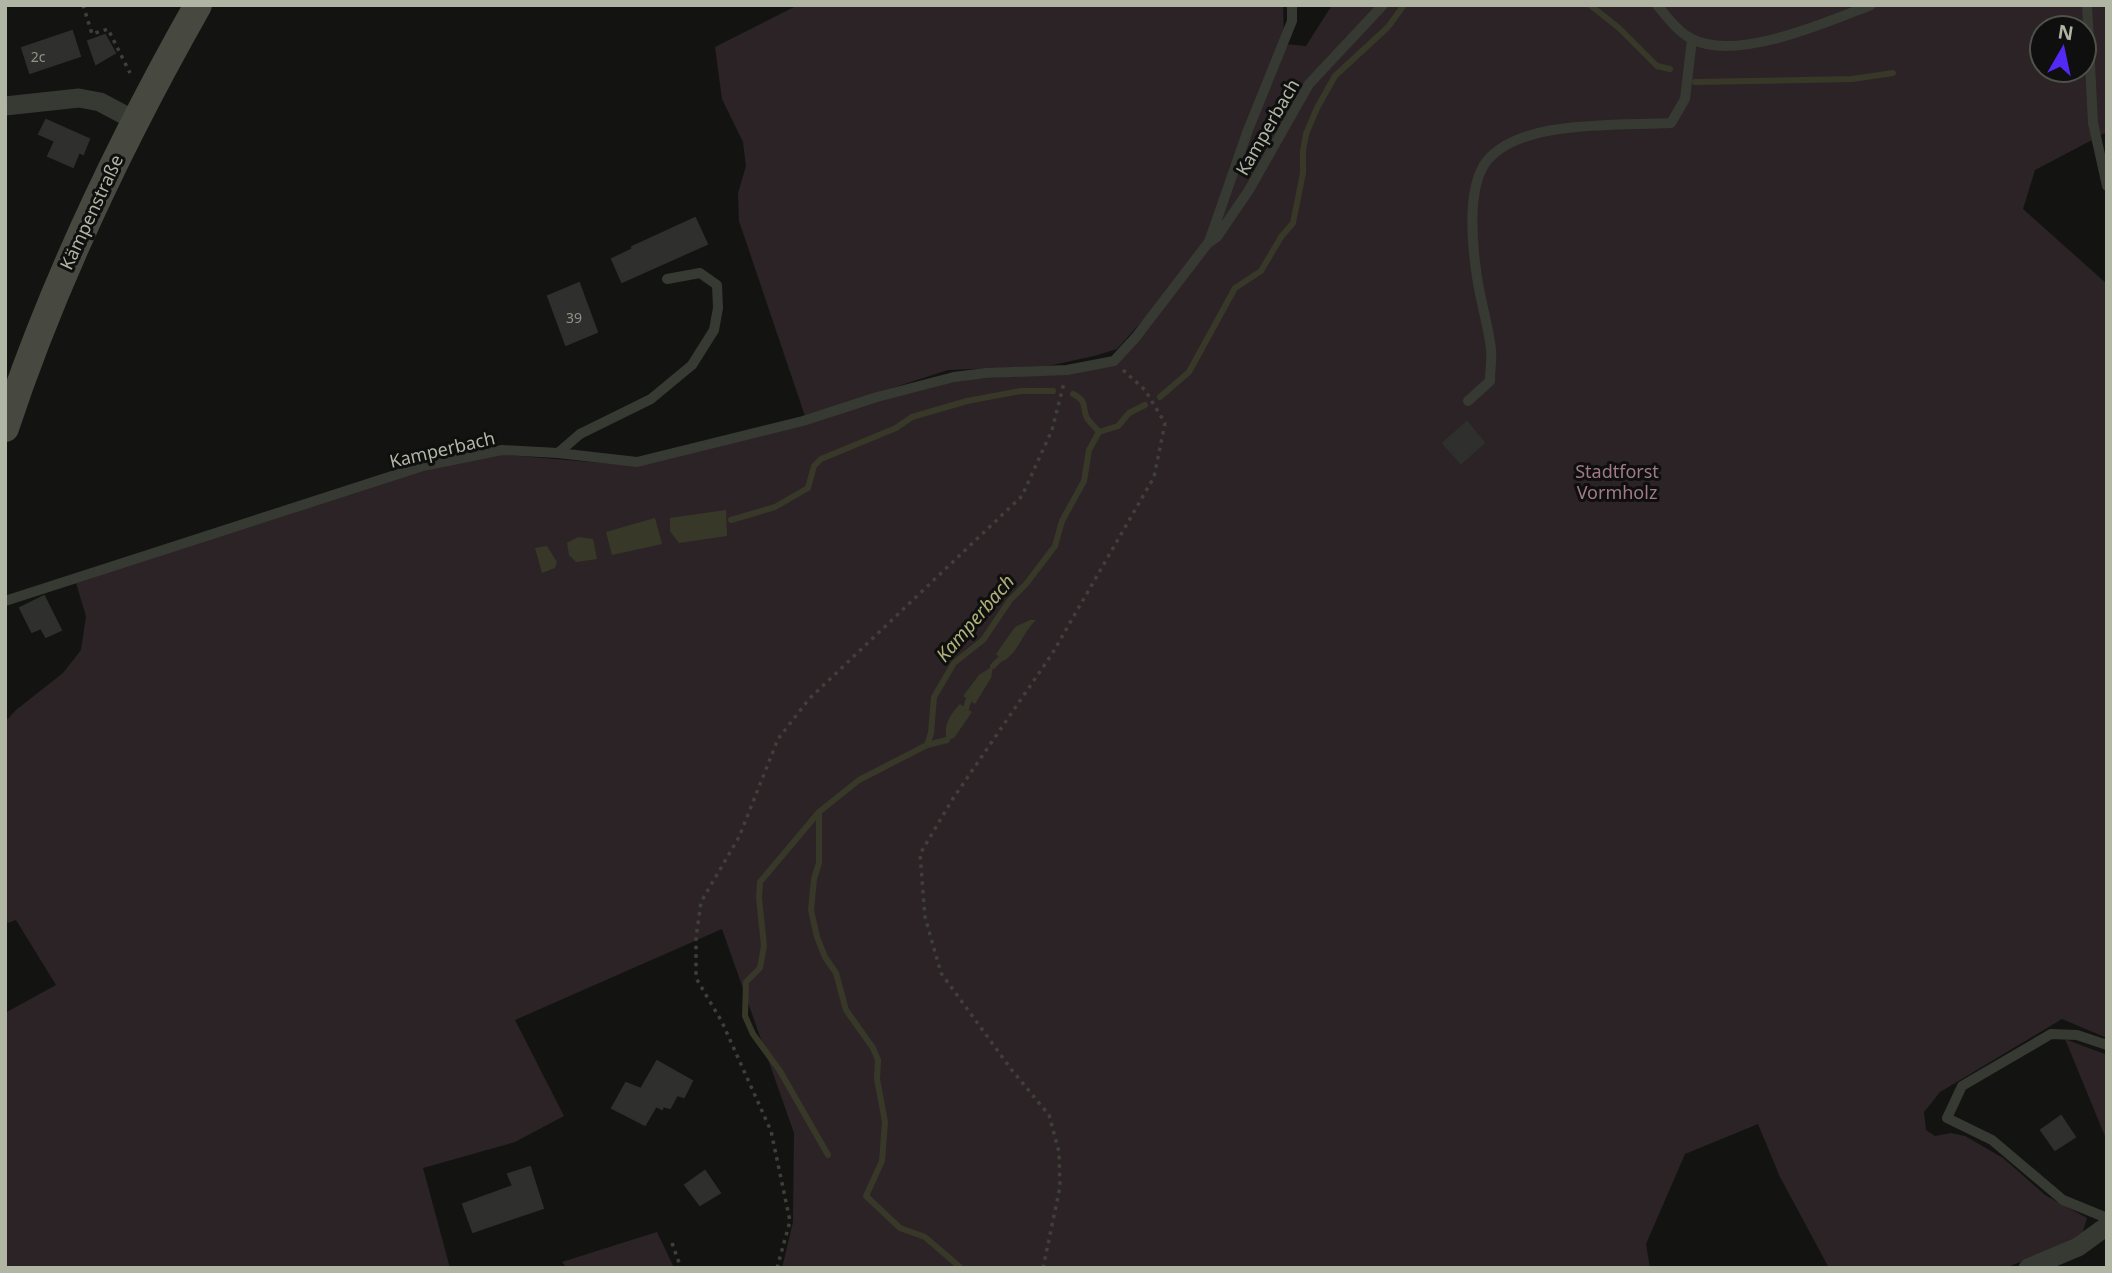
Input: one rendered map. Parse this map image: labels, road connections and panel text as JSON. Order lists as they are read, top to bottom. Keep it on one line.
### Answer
{"streets":{"street":["Kämpenstraße"],"lane":["Kamperbach"]},"water":["Kamperbach"],"parks":["Stadtforst Vormholz"],"house_numbers":["2c","39"],"north":"top"}
